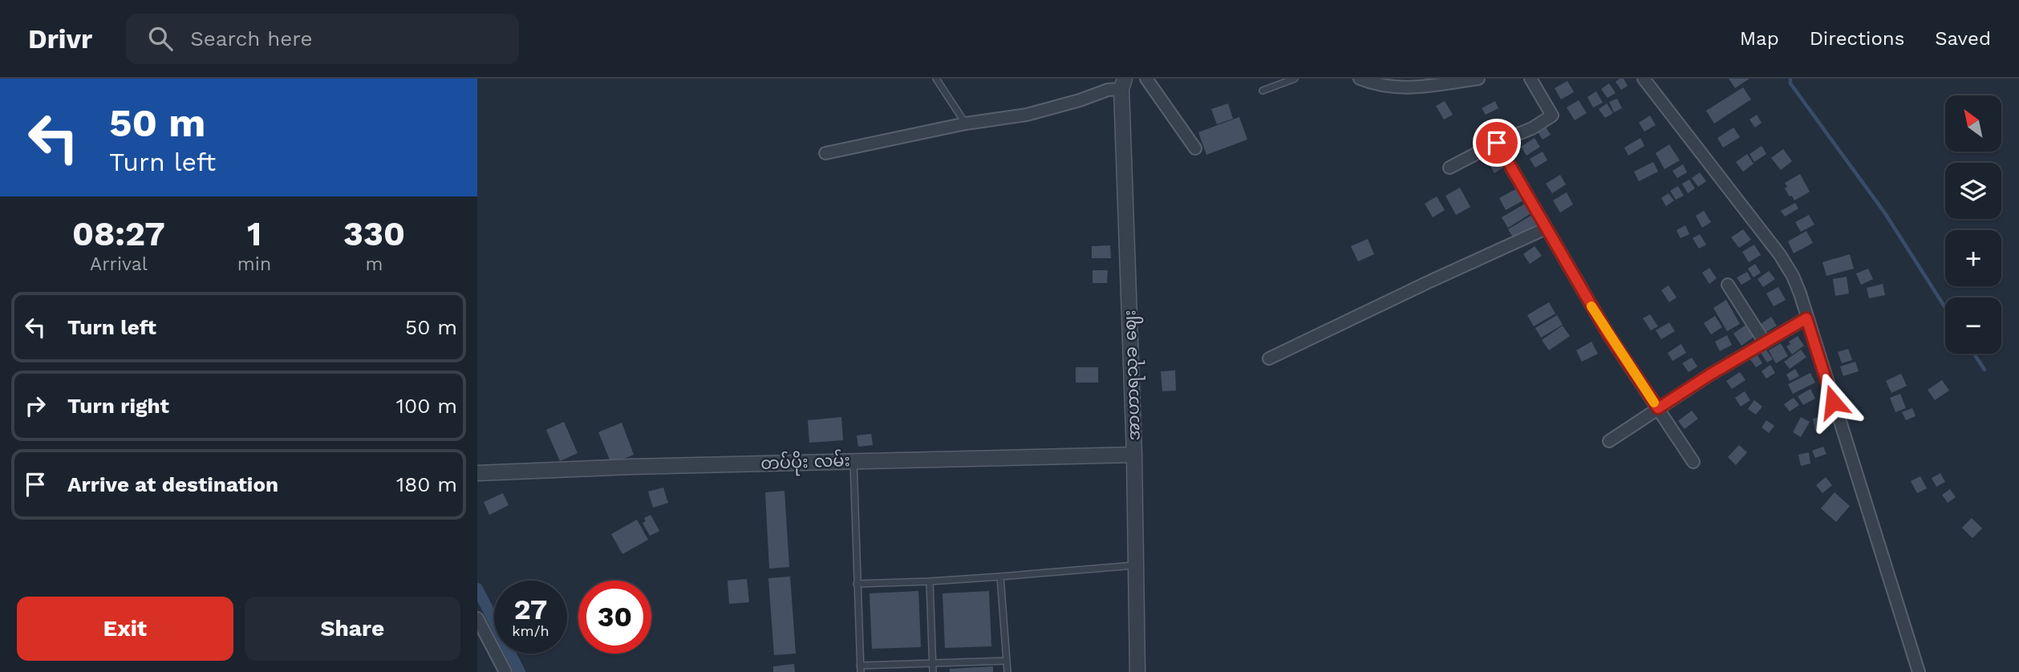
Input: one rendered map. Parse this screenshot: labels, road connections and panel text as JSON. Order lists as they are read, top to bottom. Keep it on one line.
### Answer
{"streets":{"street":["အာဟာရသုခ ဈေး","တပ်ပိုး လမ်း"]},"crossings":[["အာဟာရသုခ ဈေး","တပ်ပိုး လမ်း"]],"north":"top left","page":{"header":"Drivr","search":"Search here","nav":["Map","Directions","Saved"],"turn":["50 m","Turn left"],"map_buttons":["+","−"],"eta":["08:27","Arrival","1","min","330","m"],"list":[{"name":"Turn left","value":"50 m"},{"name":"Turn right","value":"100 m"},{"name":"Arrive at destination","value":"180 m"}],"speed":"27 km/h","limit":"30","buttons":["Exit","Share"]}}
